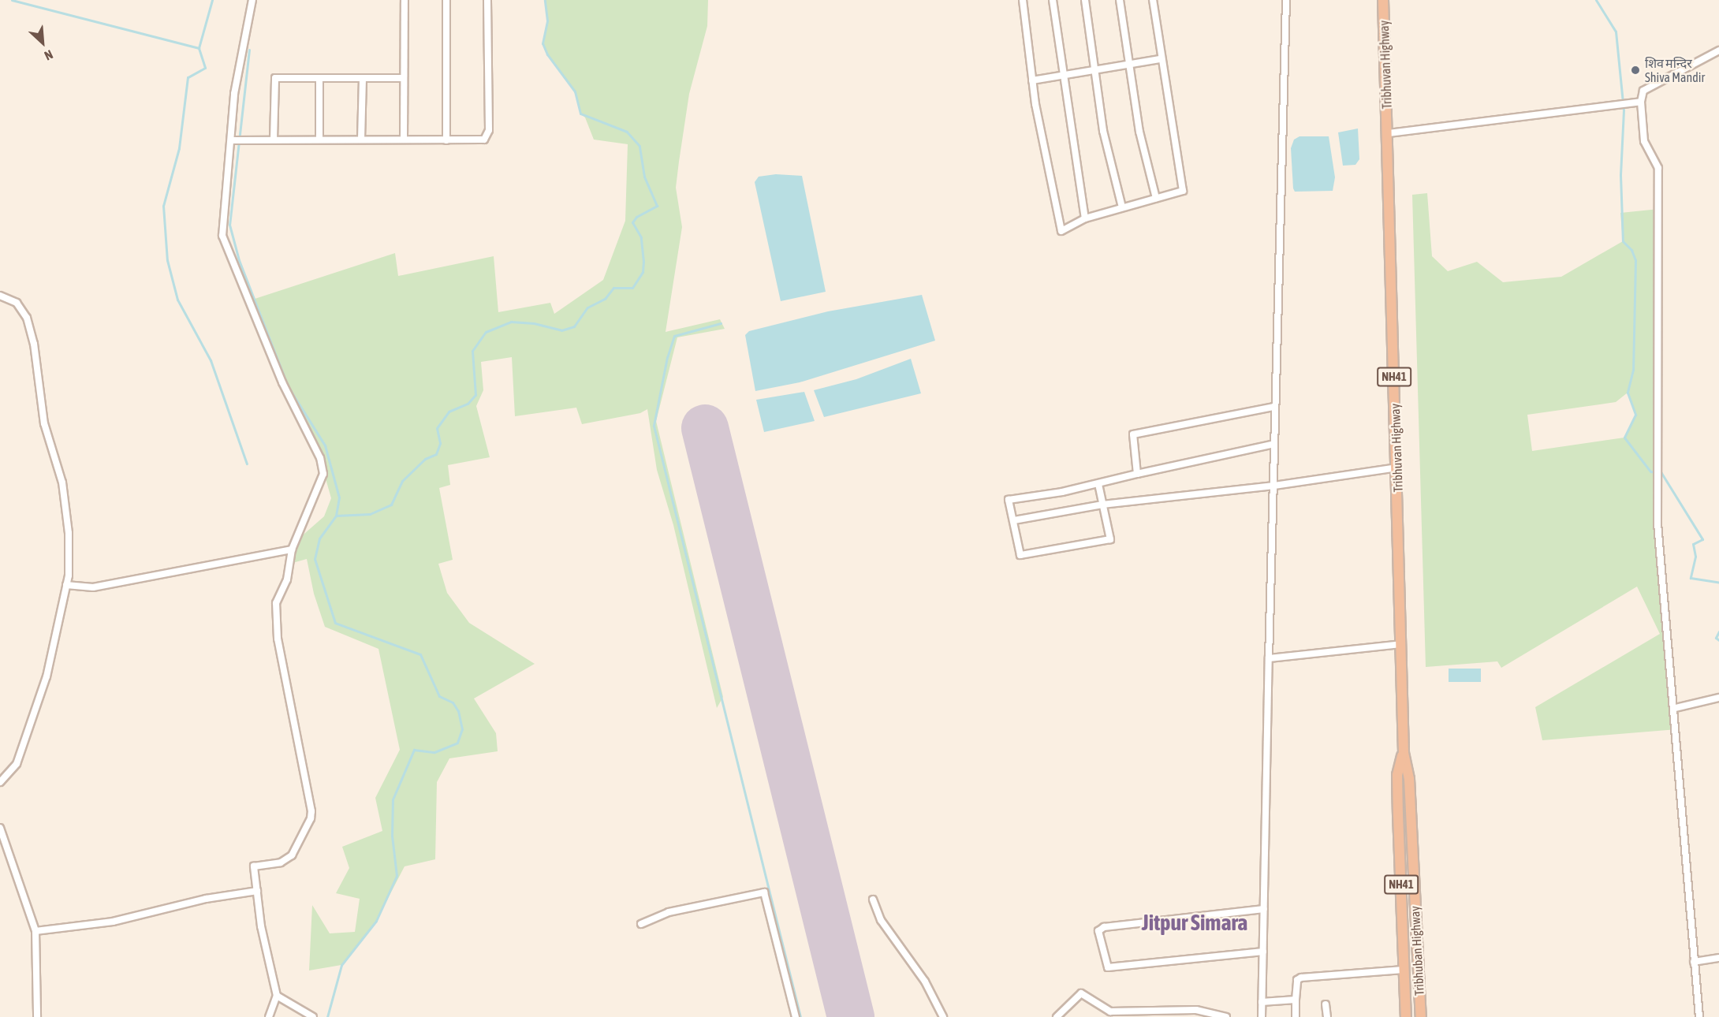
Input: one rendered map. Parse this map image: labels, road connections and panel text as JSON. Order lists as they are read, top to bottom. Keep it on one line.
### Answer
{"streets":{"highway":["Tribhuvan Highway","NH41","Tribhuban Highway"]},"crossings":[["Tribhuvan Highway","Tribhuban Highway"]],"districts":["Jitpur Simara"],"places":["शिव मन्दिर Shiva Mandir"],"north":"bottom right"}
